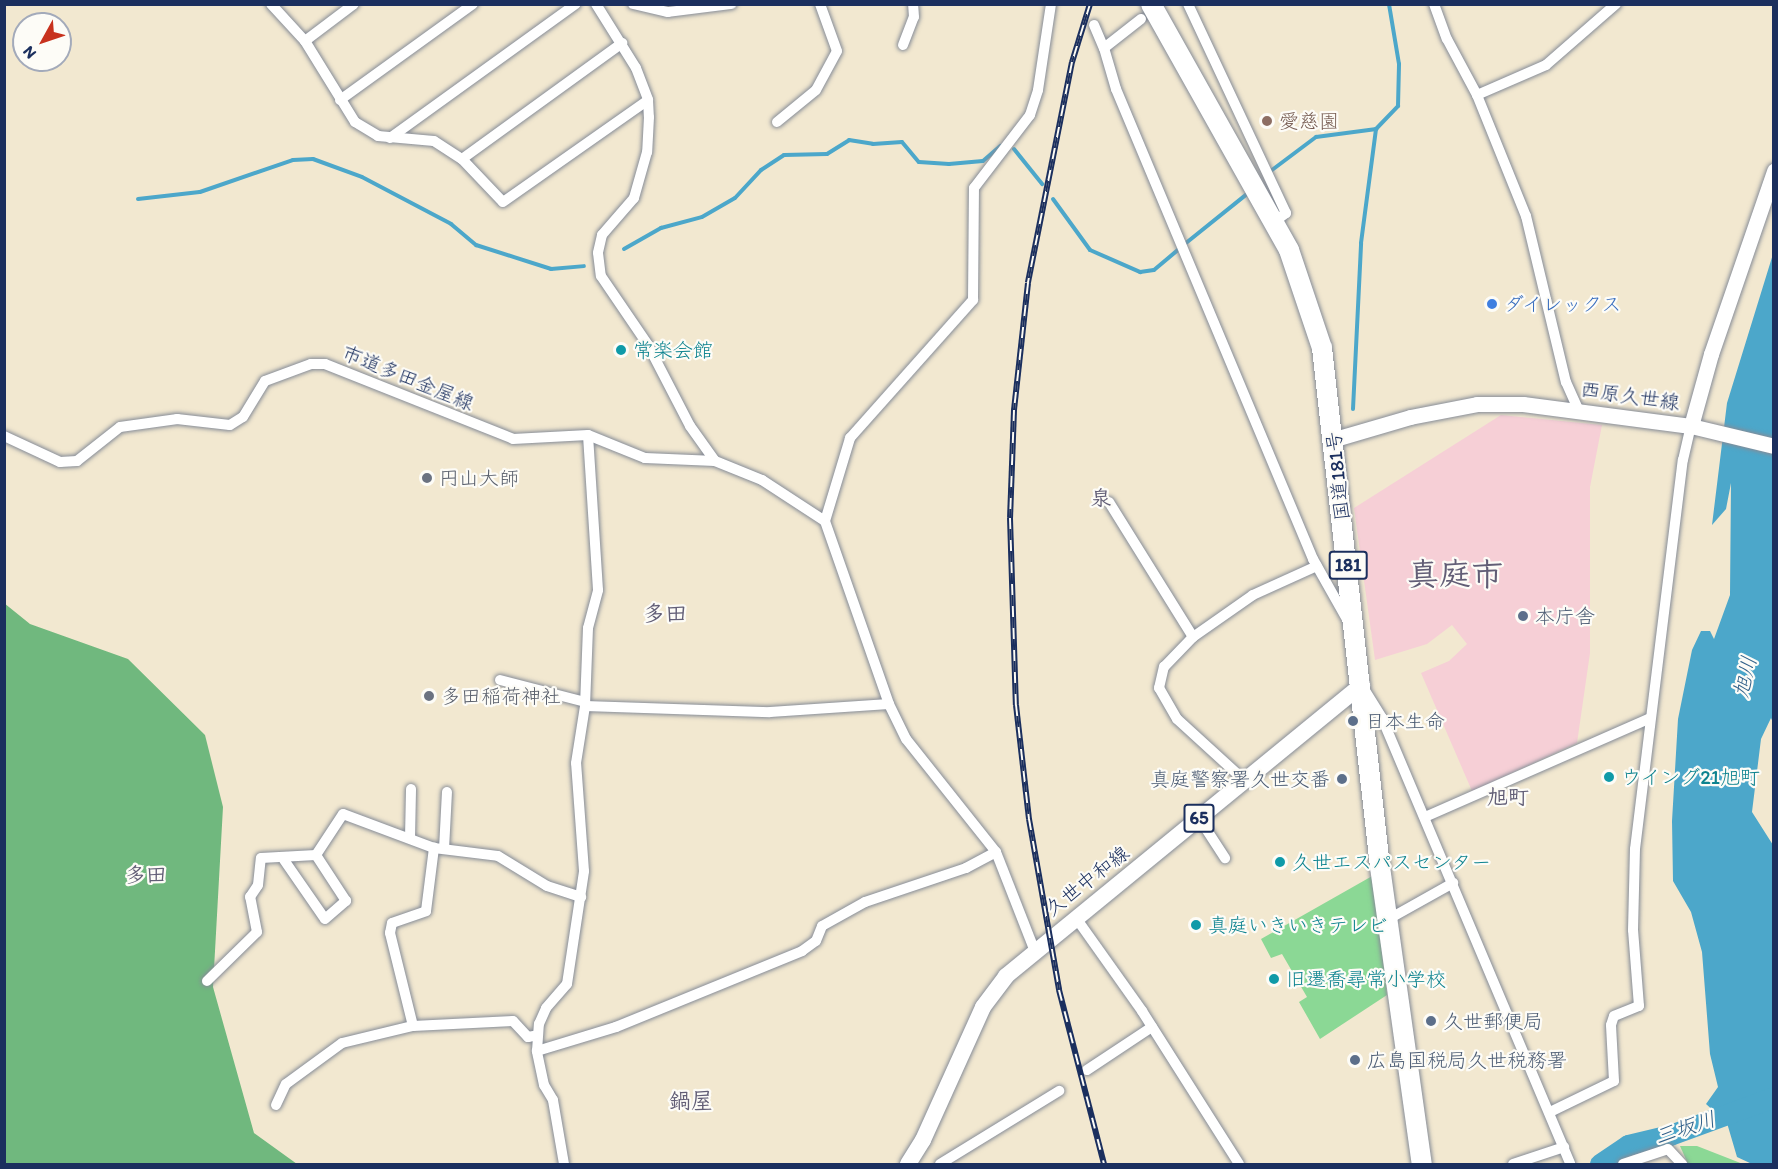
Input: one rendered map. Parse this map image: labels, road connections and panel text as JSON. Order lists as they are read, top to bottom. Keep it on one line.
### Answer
{"streets":{"highway":["国道181号","181"],"main road":["西原久世線","65","久世中和線"],"street":["市道多田金屋線"]},"crossings":[["西原久世線","国道181号"],["国道181号","久世中和線"]],"districts":["泉","真庭市","多田","旭町","多田","鍋屋"],"water":["旭川","三坂川"],"places":["愛慈園","ダイレックス","常楽会館","円山大師","本庁舎","多田稲荷神社","日本生命","ウイング21旭町","真庭警察署久世交番","久世エスパスセンター","真庭いきいきテレビ","旧遷喬尋常小学校","久世郵便局","広島国税局久世税務署"],"north":"bottom left"}
